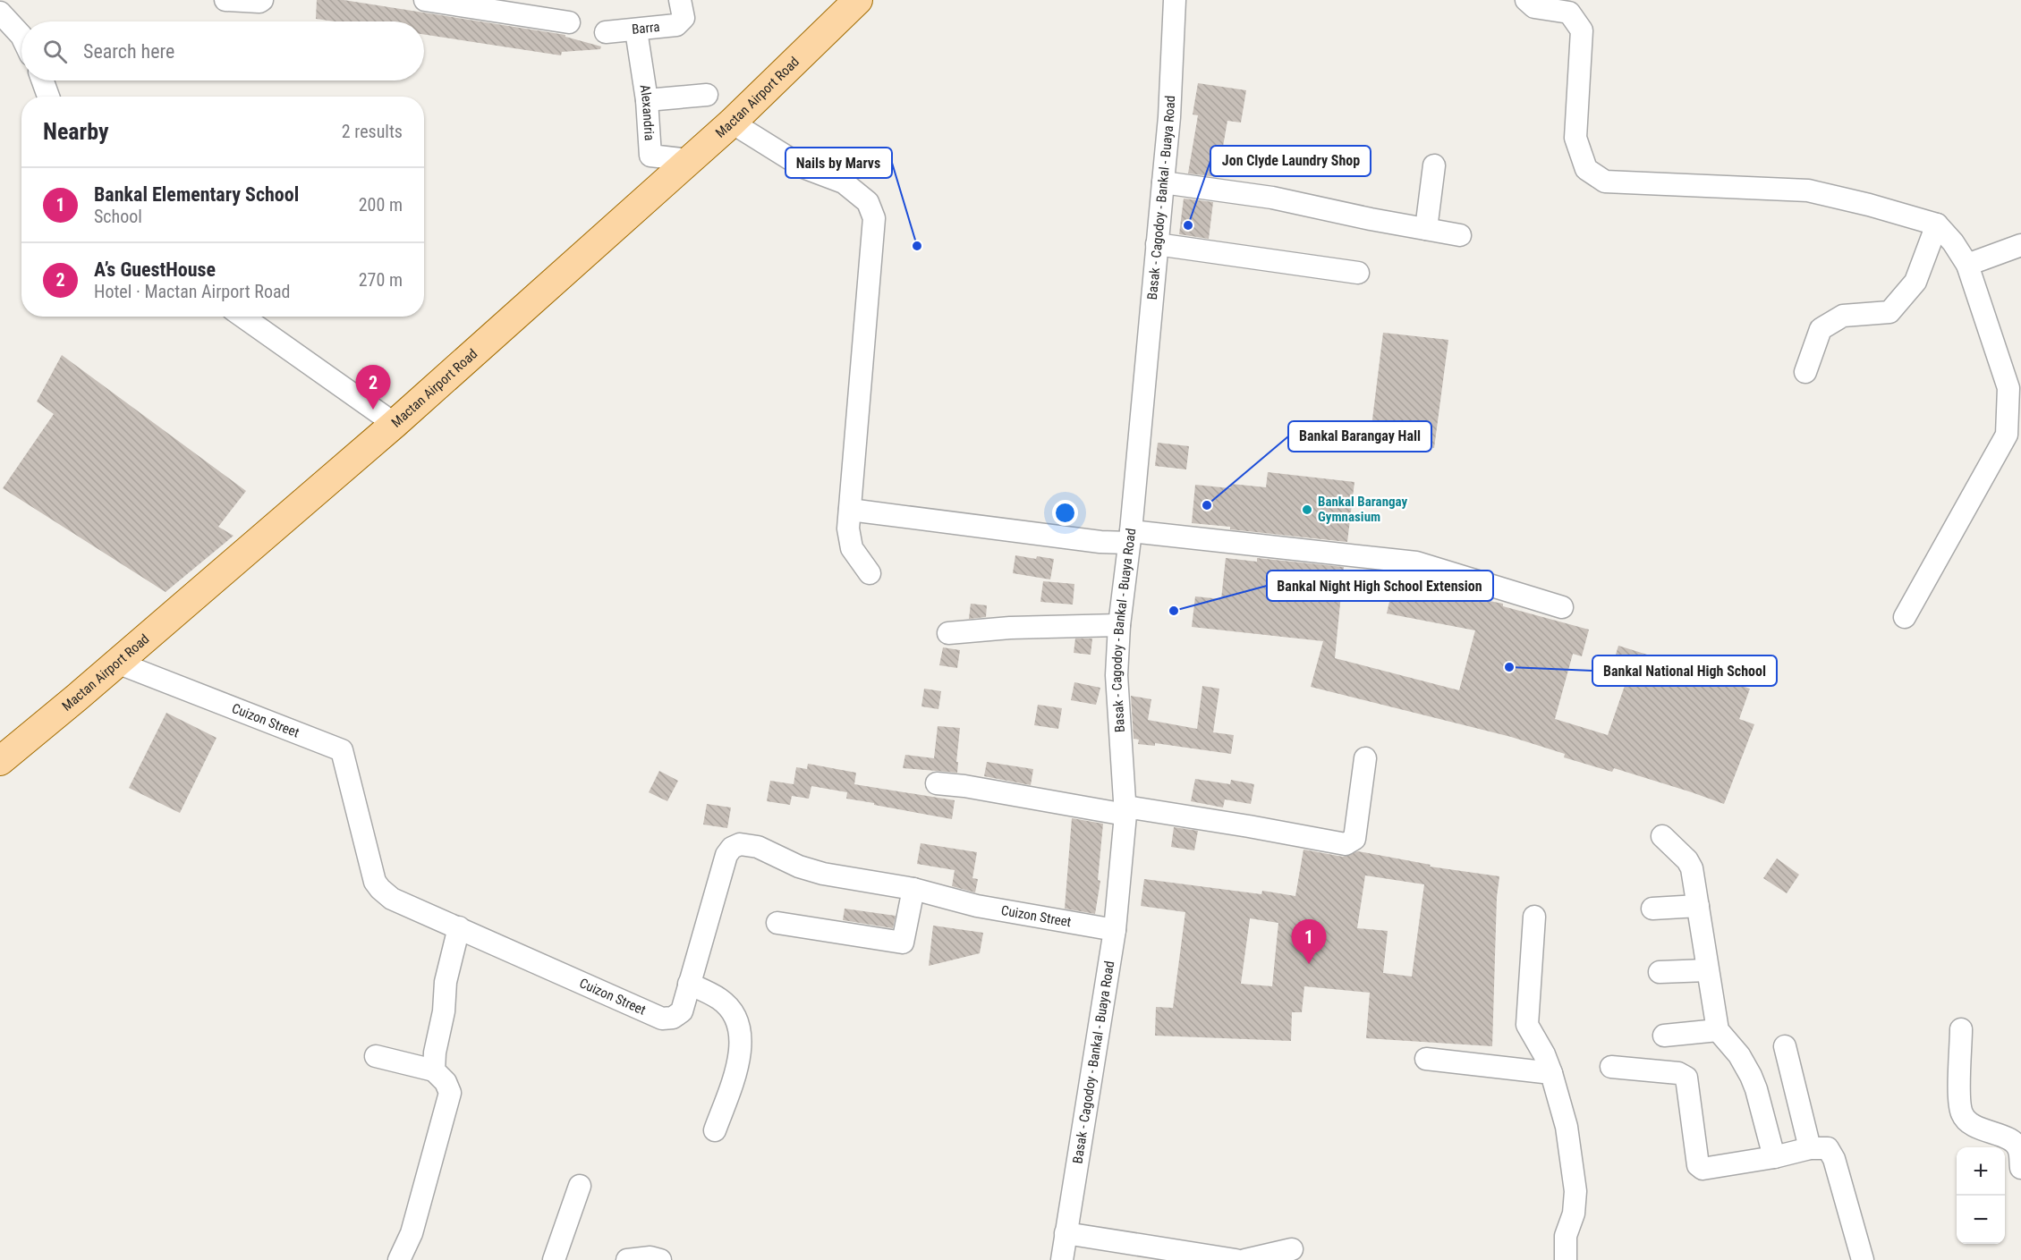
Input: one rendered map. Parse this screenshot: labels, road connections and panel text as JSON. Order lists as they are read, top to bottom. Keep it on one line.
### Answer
{"streets":{"main road":["Mactan Airport Road"],"street":["Barra","Alexandria","Basak - Cagodoy - Bankal - Buaya Road","Cuizon Street"]},"crossings":[["Barra","Alexandria"],["Mactan Airport Road","Alexandria"],["Mactan Airport Road","Cuizon Street"],["Basak - Cagodoy - Bankal - Buaya Road","Cuizon Street"]],"places":["Jon Clyde Laundry Shop","Nails by Marvs","Bankal Barangay Hall","Bankal Barangay Gymnasium","Bankal Night High School Extension","Bankal National High School"],"page":{"search":"Search here","heading":["Nearby","2 results"],"list":[{"mark":"1","name":"Bankal Elementary School","note":"School","value":"200 m"},{"mark":"2","name":"A’s GuestHouse","note":"Hotel · Mactan Airport Road","value":"270 m"}],"pins":["2","1"],"map_buttons":["+","−"]}}
